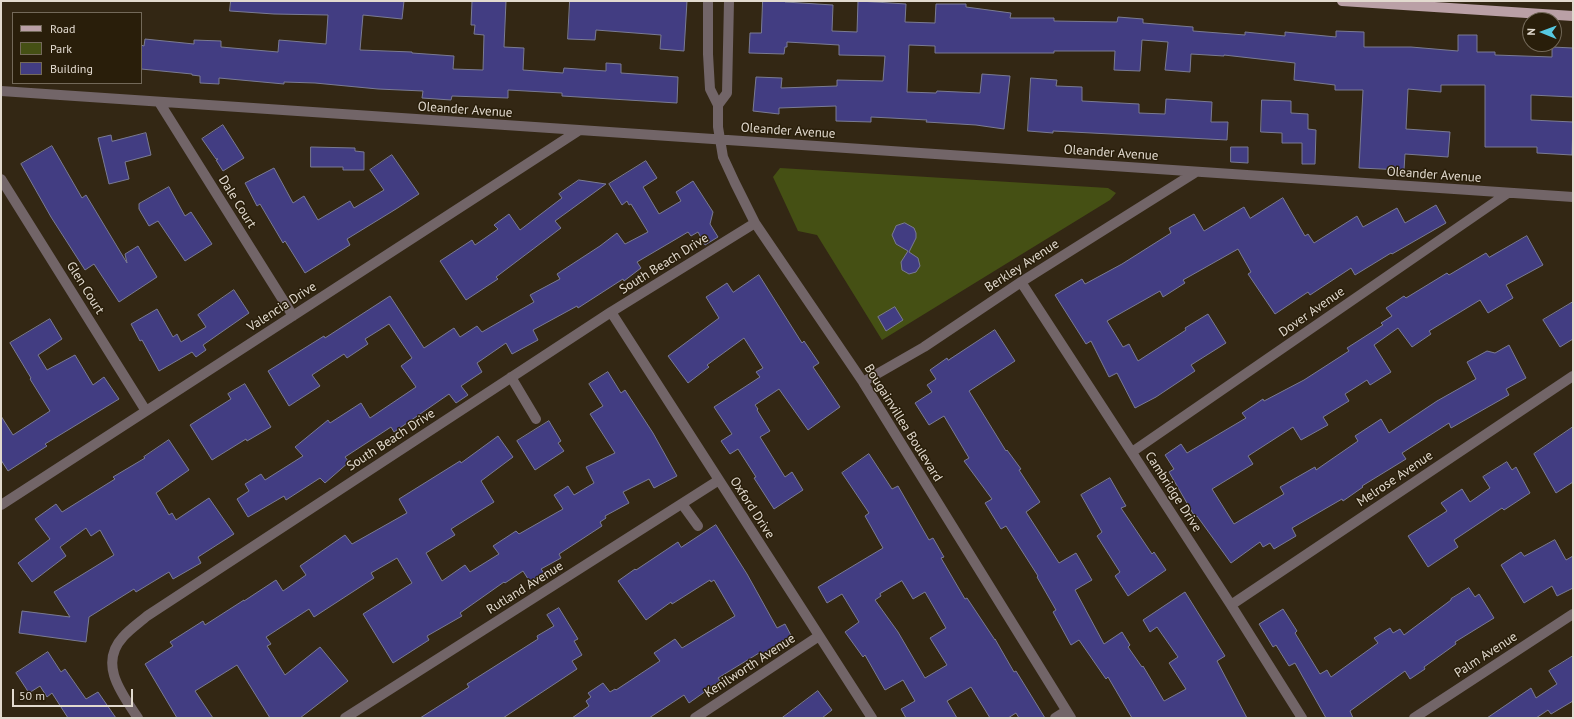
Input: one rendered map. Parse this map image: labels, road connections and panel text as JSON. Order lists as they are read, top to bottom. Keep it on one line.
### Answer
{"streets":{"street":["Oleander Avenue","Dale Court","South Beach Drive","Berkley Avenue","Glen Court","Valencia Drive","Dover Avenue","Bougainvillea Boulevard","Melrose Avenue","Cambridge Drive","Oxford Drive","Rutland Avenue","Palm Avenue","Kenilworth Avenue"]},"crossings":[["Oleander Avenue","Dale Court"],["Oleander Avenue","Berkley Avenue"],["Oleander Avenue","Valencia Drive"],["Oleander Avenue","Dover Avenue"],["Oleander Avenue","Bougainvillea Boulevard"],["Dale Court","Valencia Drive"],["South Beach Drive","Bougainvillea Boulevard"],["South Beach Drive","Oxford Drive"],["Berkley Avenue","Bougainvillea Boulevard"],["Berkley Avenue","Cambridge Drive"],["Glen Court","Valencia Drive"],["Dover Avenue","Cambridge Drive"],["Melrose Avenue","Cambridge Drive"],["Oxford Drive","Rutland Avenue"],["Oxford Drive","Kenilworth Avenue"]],"legend":["Road","Park","Building"],"scale_bar":"50 m","north":"left"}
